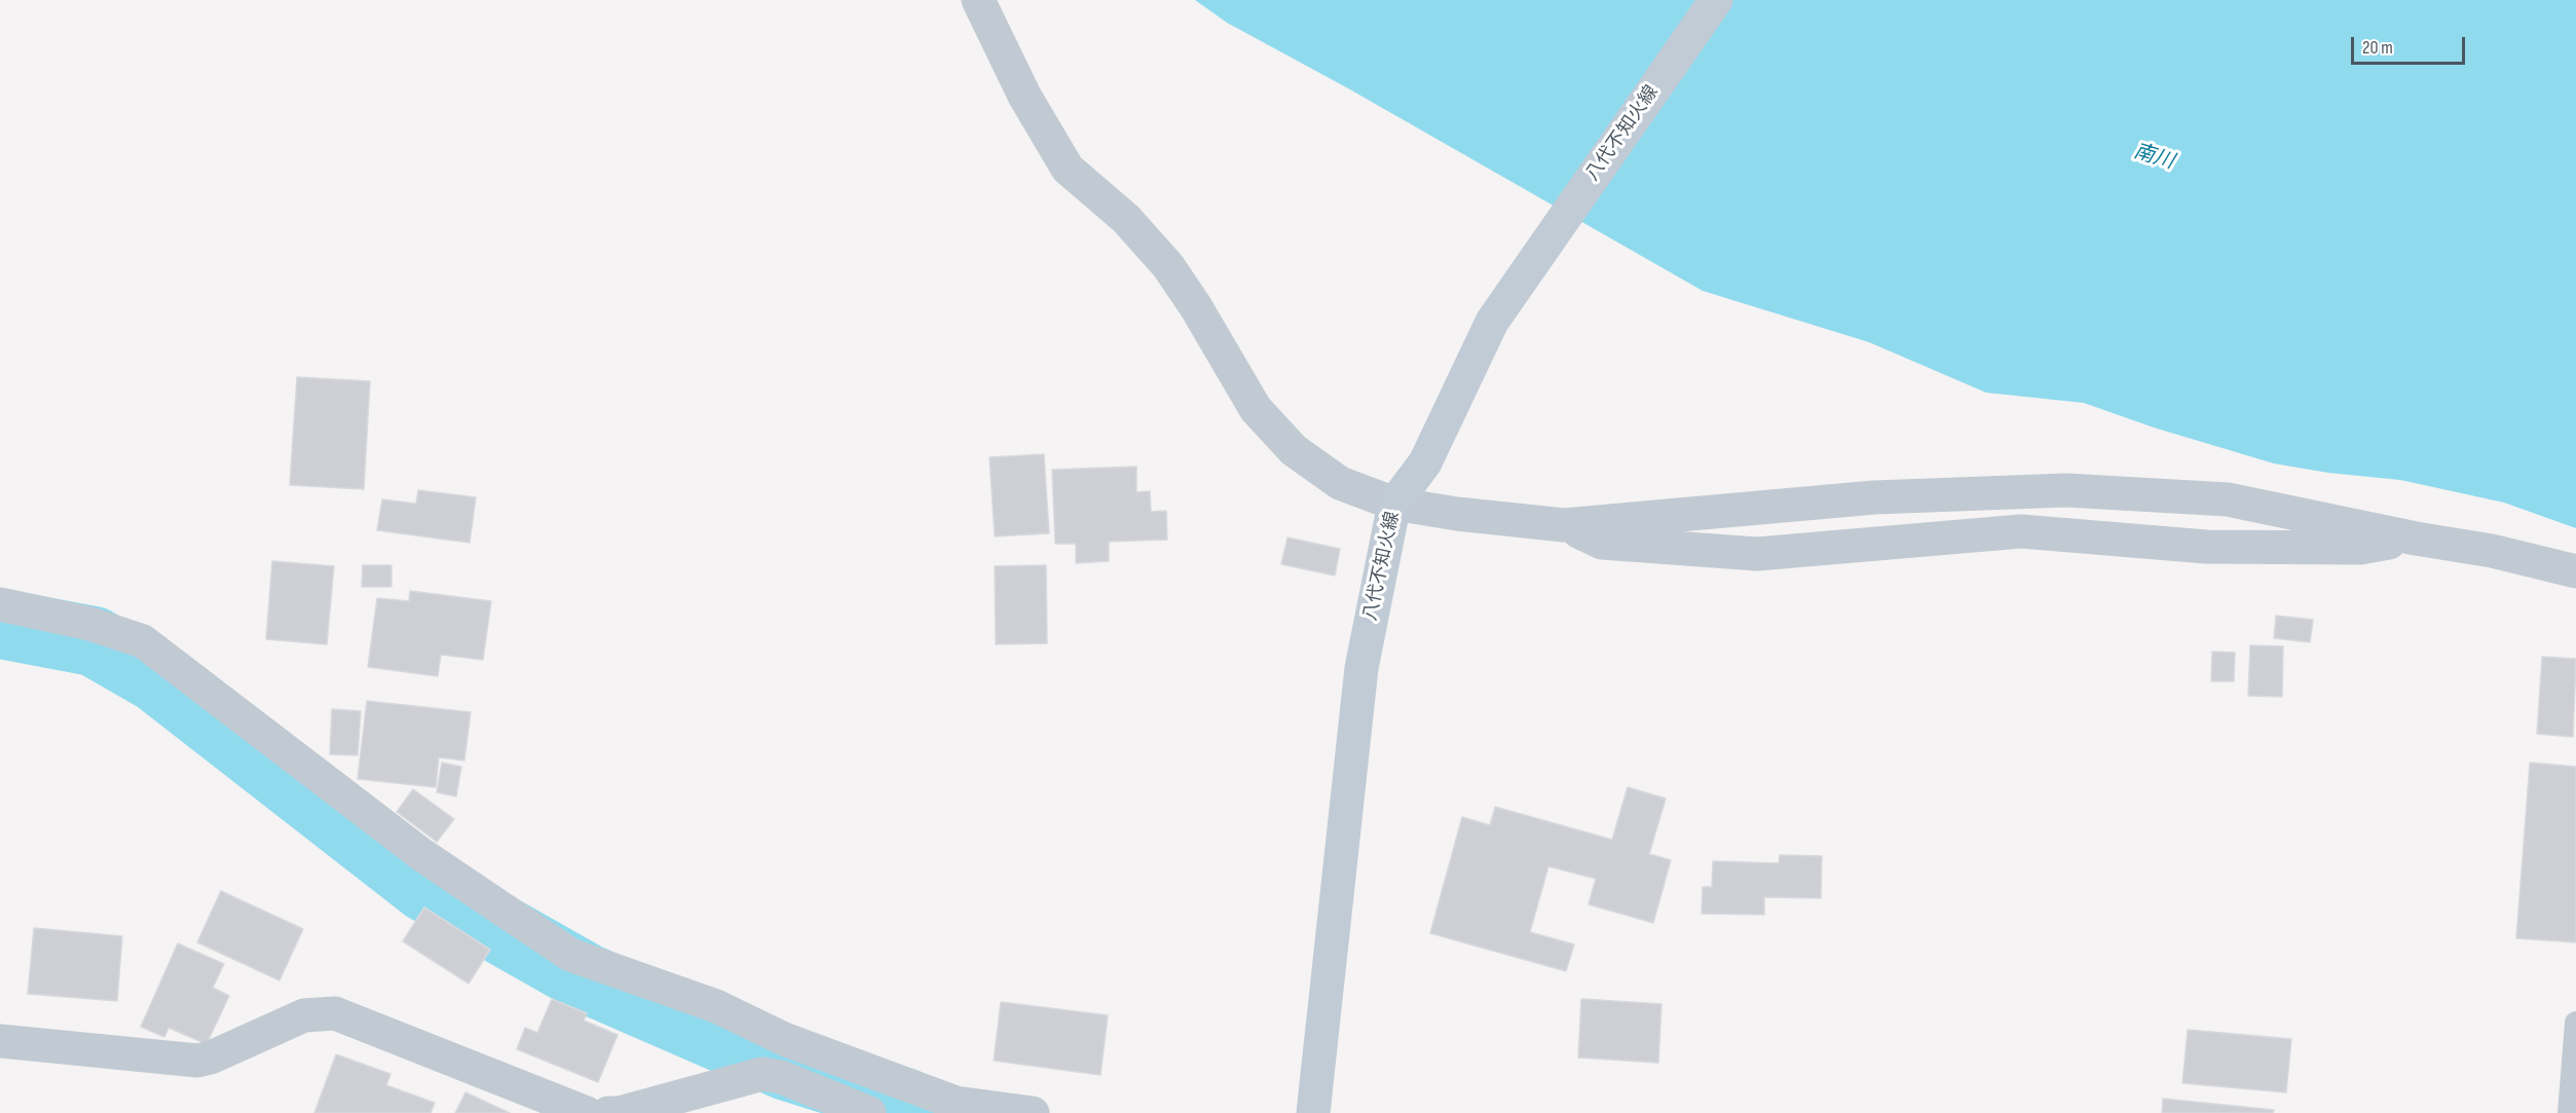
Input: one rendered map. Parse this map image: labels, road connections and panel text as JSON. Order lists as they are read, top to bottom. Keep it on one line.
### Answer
{"streets":{"main road":["八代不知火線"]},"water":["南川"],"scale_bar":"20 m"}
